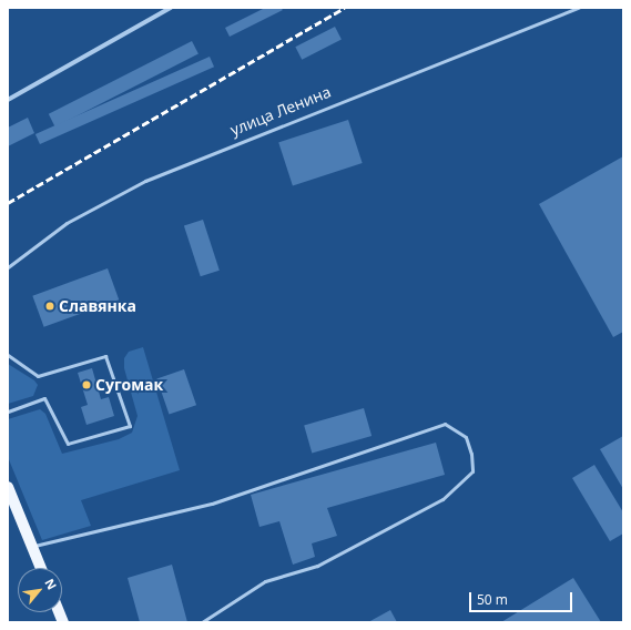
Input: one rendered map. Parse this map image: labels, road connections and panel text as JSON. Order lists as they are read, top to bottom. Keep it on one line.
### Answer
{"streets":{"lane":["улица Ленина"]},"places":["Славянка","Сугомак"],"scale_bar":"50 m","north":"top right"}
